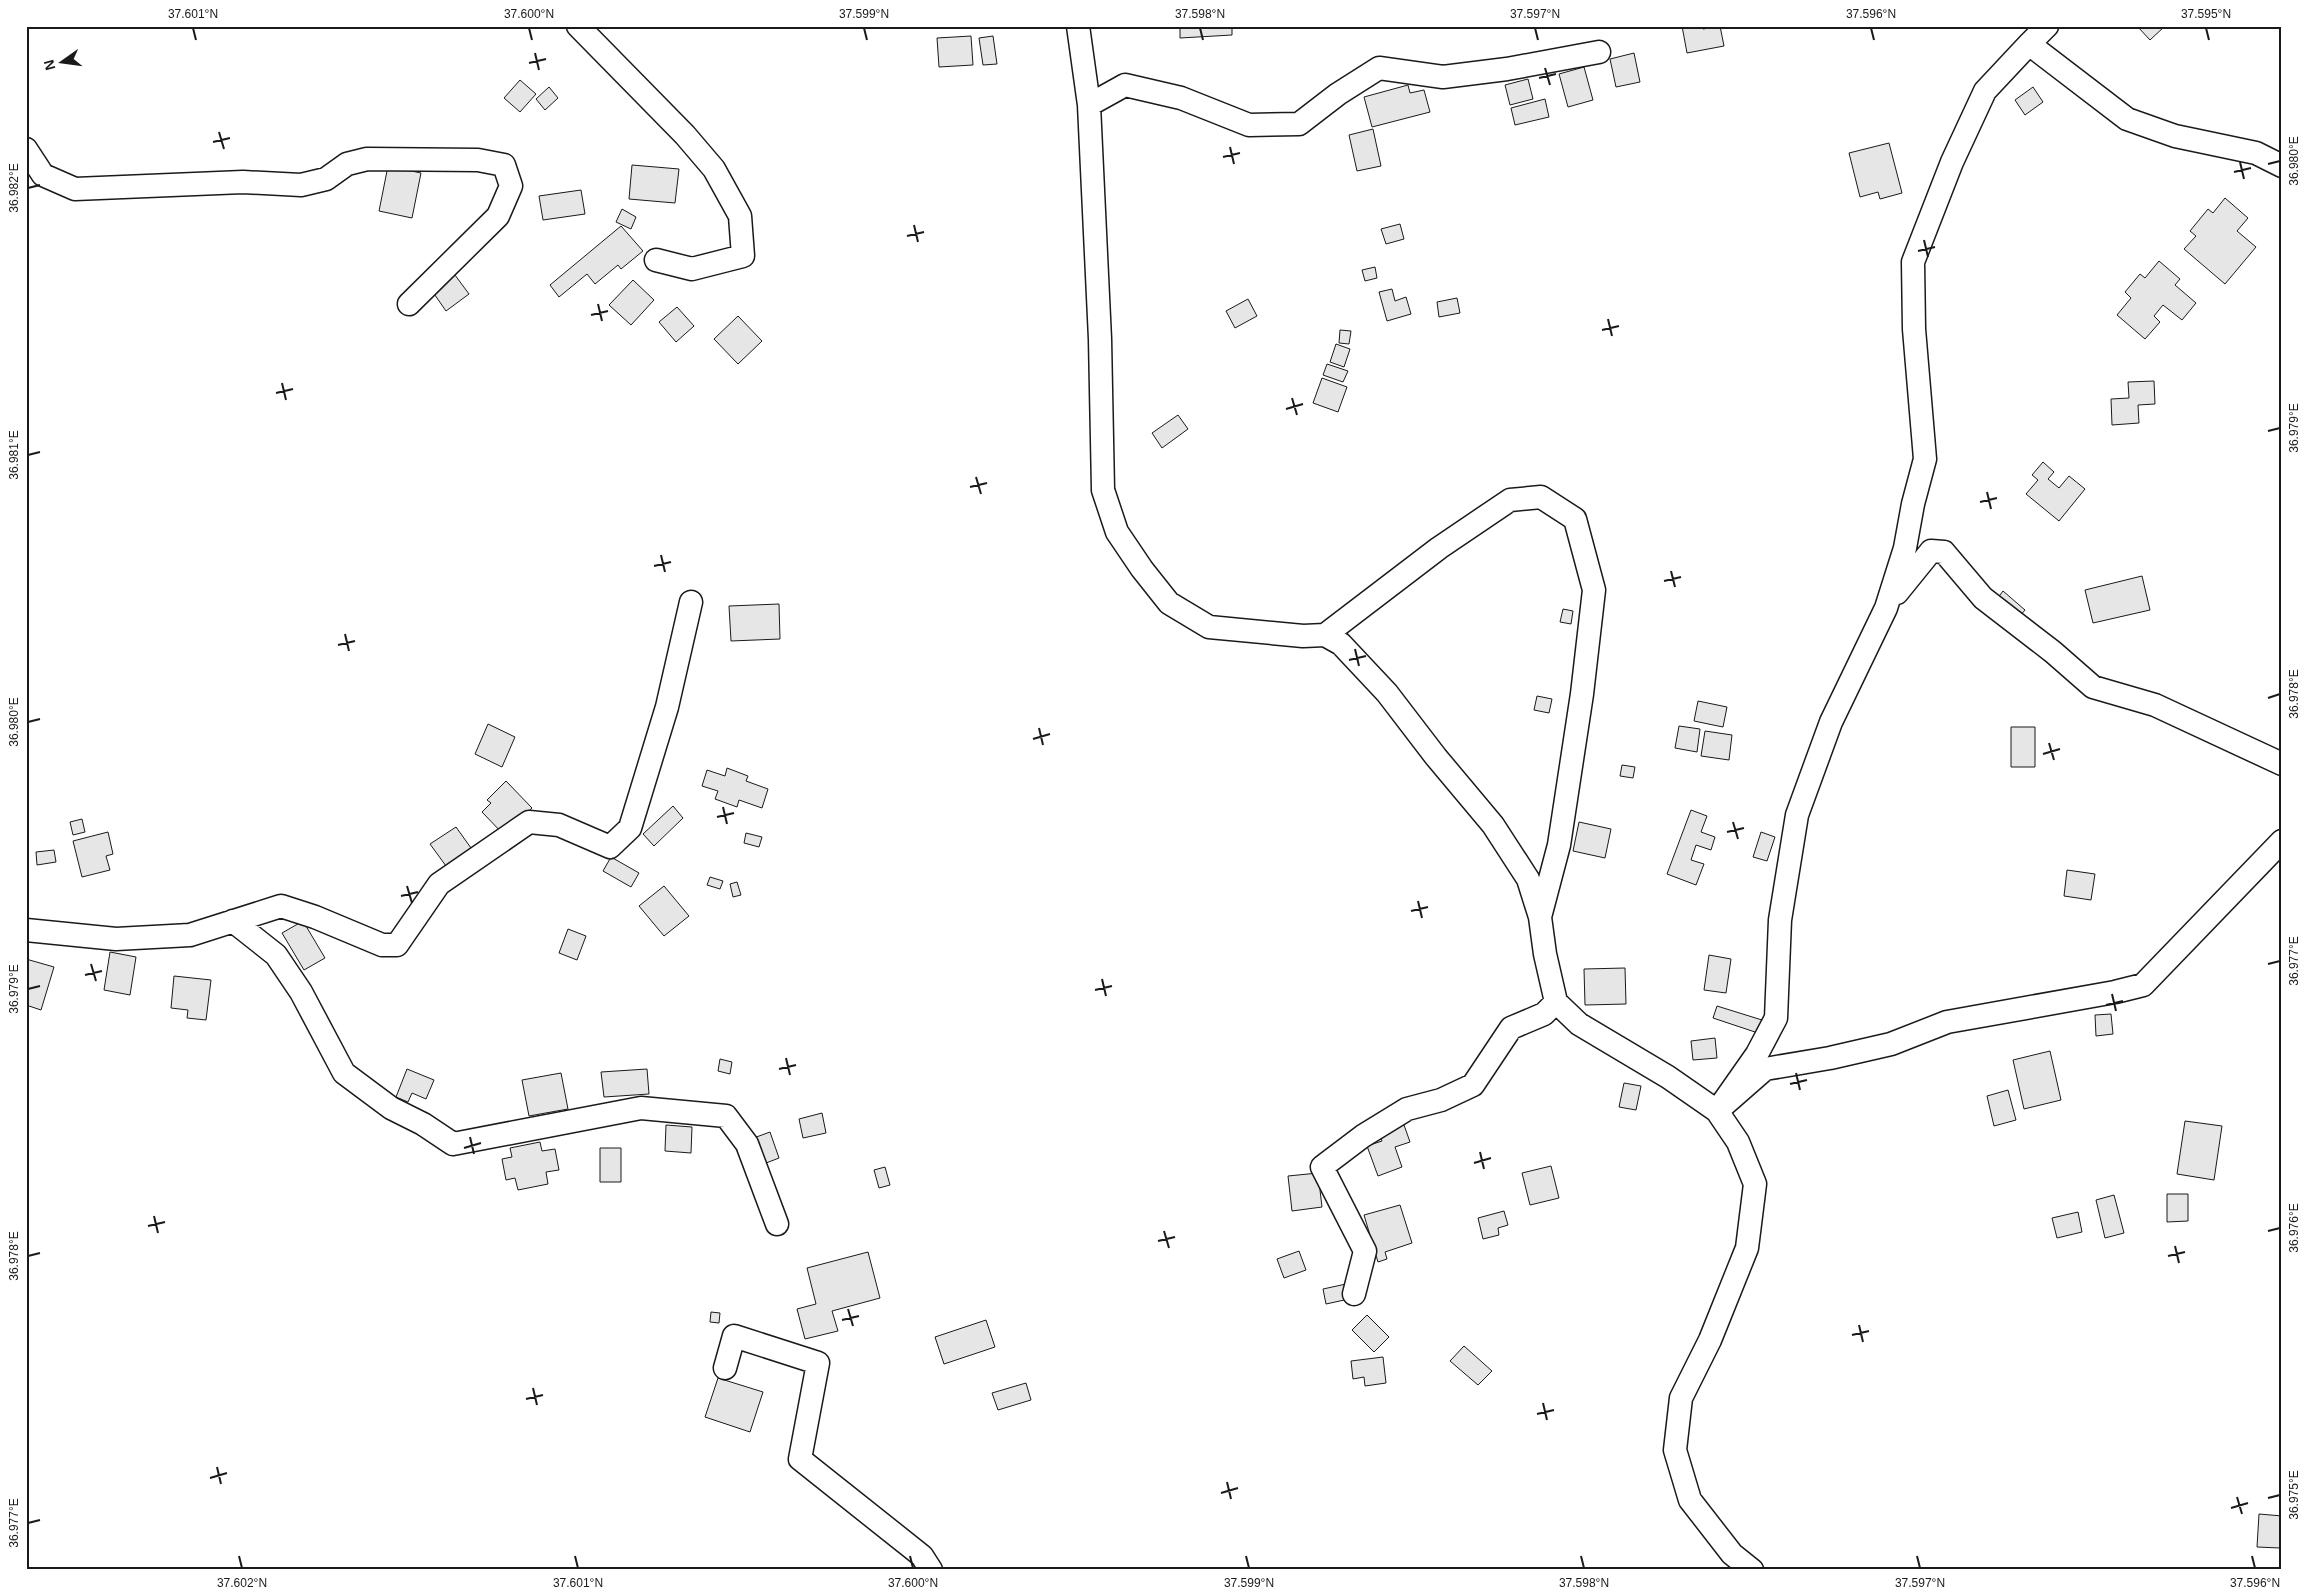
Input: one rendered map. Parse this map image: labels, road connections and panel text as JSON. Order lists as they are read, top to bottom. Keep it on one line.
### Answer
{"north":"left","coordinates":["37.601°N","37.600°N","37.599°N","37.598°N","37.597°N","37.596°N","37.595°N","36.980°E","36.982°E","36.979°E","36.981°E","36.978°E","36.977°E","36.976°E","36.975°E","37.602°N"]}
